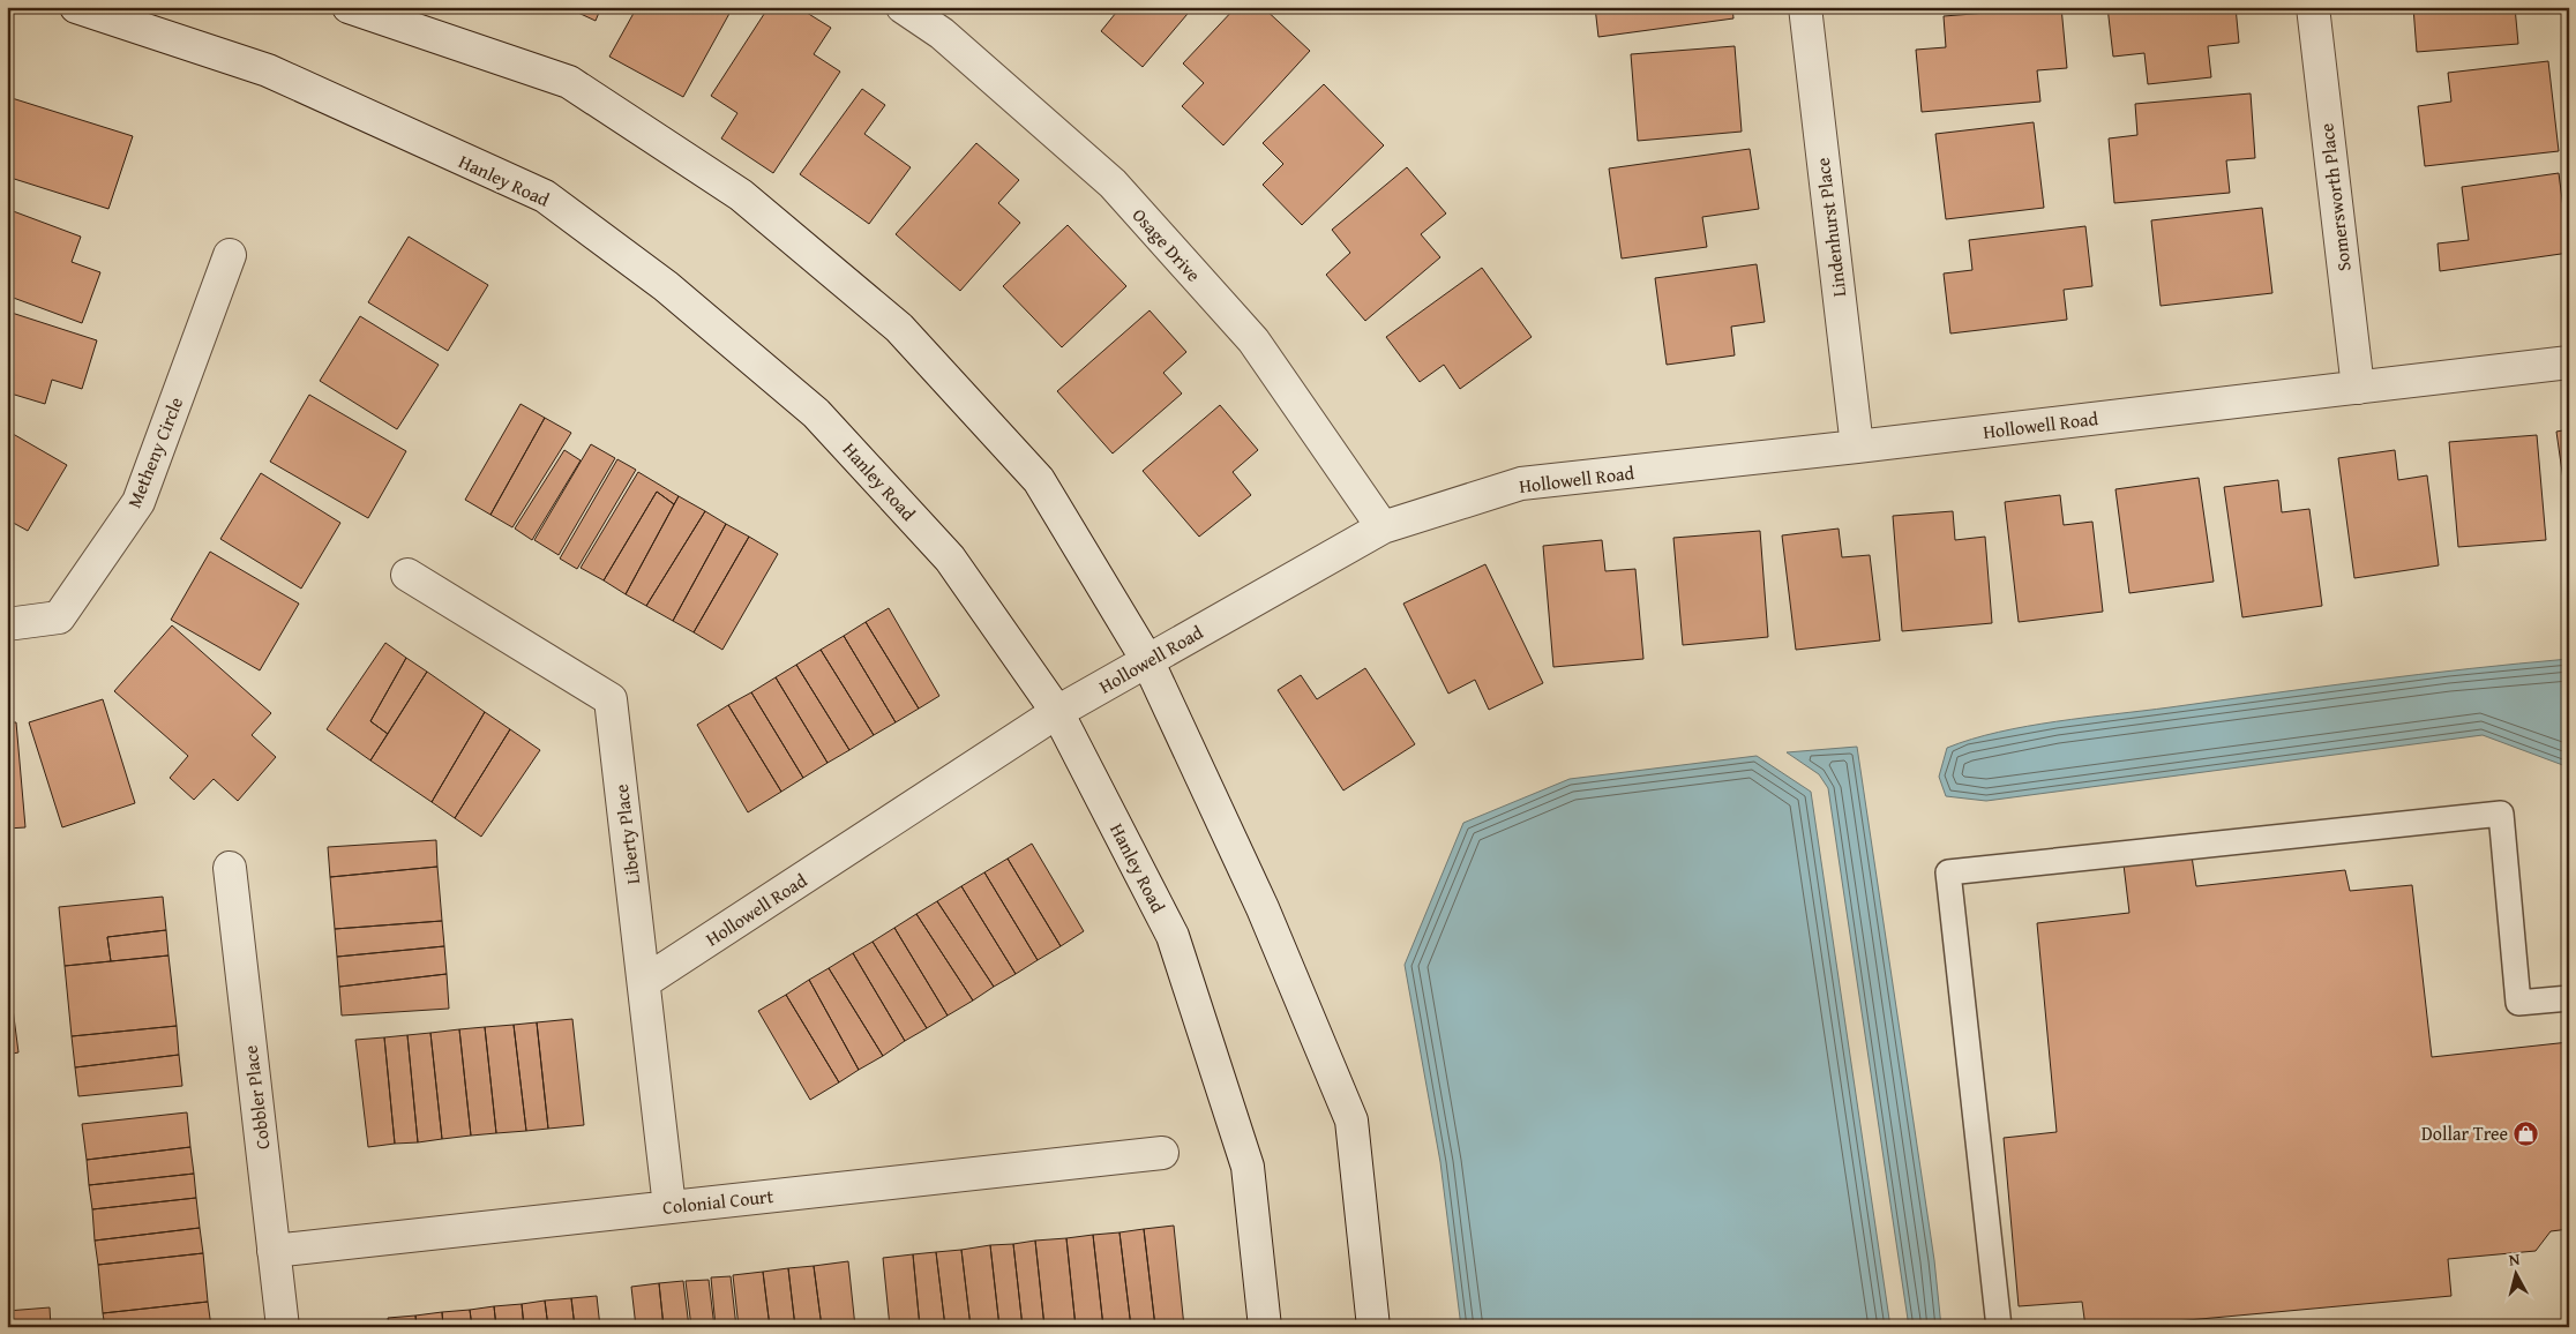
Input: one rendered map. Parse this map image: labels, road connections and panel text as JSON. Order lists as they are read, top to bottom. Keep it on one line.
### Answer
{"streets":{"street":["Hanley Road","Somersworth Place","Lindenhurst Place","Osage Drive","Hollowell Road","Metheny Circle","Liberty Place","Cobbler Place","Colonial Court"]},"crossings":[["Hanley Road","Hollowell Road"],["Somersworth Place","Hollowell Road"],["Lindenhurst Place","Hollowell Road"],["Osage Drive","Hollowell Road"],["Hollowell Road","Liberty Place"],["Liberty Place","Colonial Court"],["Cobbler Place","Colonial Court"]],"places":{"shop":["Dollar Tree"]},"north":"top"}
